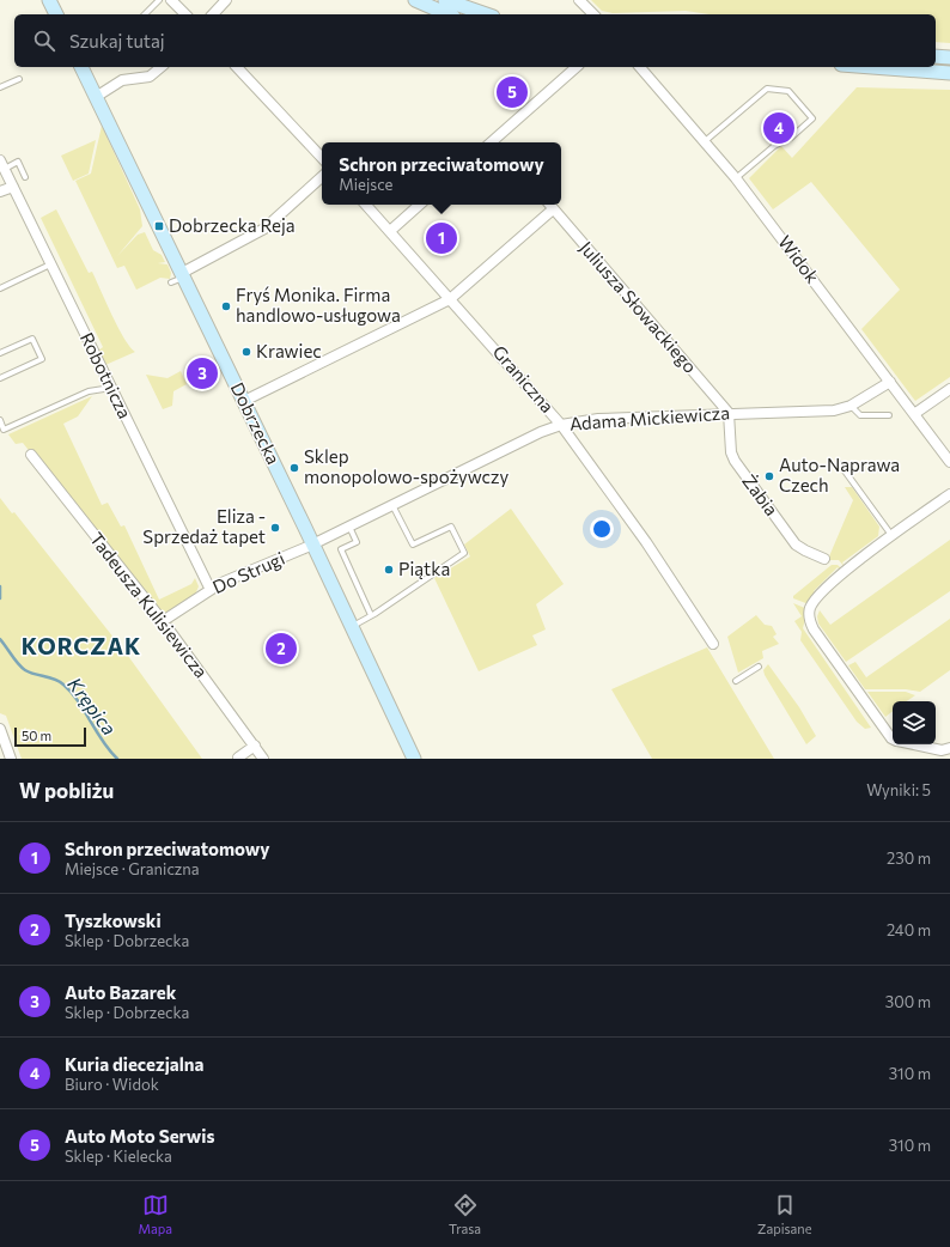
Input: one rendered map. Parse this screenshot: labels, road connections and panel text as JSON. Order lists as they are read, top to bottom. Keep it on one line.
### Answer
{"streets":{"street":["Widok","Juliusza Słowackiego","Robotnicza","Graniczna","Adama Mickiewicza","Dobrzecka","Żabia","Do Strugi","Tadeusza Kulisiewicza"]},"crossings":[["Widok","Adama Mickiewicza"],["Juliusza Słowackiego","Adama Mickiewicza"],["Juliusza Słowackiego","Żabia"],["Robotnicza","Do Strugi"],["Graniczna","Adama Mickiewicza"],["Adama Mickiewicza","Dobrzecka"],["Adama Mickiewicza","Żabia"],["Adama Mickiewicza","Do Strugi"],["Dobrzecka","Do Strugi"],["Do Strugi","Tadeusza Kulisiewicza"]],"districts":["KORCZAK"],"water":["Krępica"],"places":{"transit":["Dobrzecka Reja"],"other":["Fryś Monika. Firma handlowo-usługowa","Krawiec","Sklep monopolowo-spożywczy","Auto-Naprawa Czech","Eliza - Sprzedaż tapet","Piątka"]},"scale_bar":"50 m","page":{"search":"Szukaj tutaj","pins":["5","4","1","3","2"],"popup":["Schron przeciwatomowy","Miejsce"],"scale":"50 m","heading":["W pobliżu","Wyniki: 5"],"list":[{"mark":"1","name":"Schron przeciwatomowy","note":"Miejsce · Graniczna","value":"230 m"},{"mark":"2","name":"Tyszkowski","note":"Sklep · Dobrzecka","value":"240 m"},{"mark":"3","name":"Auto Bazarek","note":"Sklep · Dobrzecka","value":"300 m"},{"mark":"4","name":"Kuria diecezjalna","note":"Biuro · Widok","value":"310 m"},{"mark":"5","name":"Auto Moto Serwis","note":"Sklep · Kielecka","value":"310 m"}],"nav":["Mapa","Trasa","Zapisane"]}}
